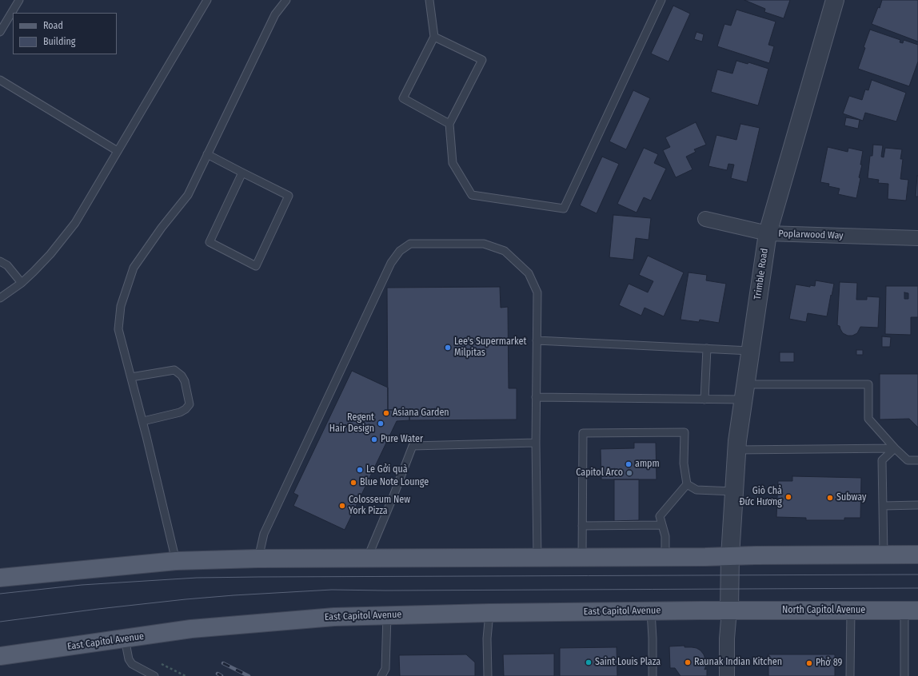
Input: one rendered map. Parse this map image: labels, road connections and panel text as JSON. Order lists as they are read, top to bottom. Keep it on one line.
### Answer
{"streets":{"main road":["North Capitol Avenue","East Capitol Avenue"],"street":["Poplarwood Way","Trimble Road"]},"crossings":[["Poplarwood Way","Trimble Road"],["Trimble Road","North Capitol Avenue"],["Trimble Road","East Capitol Avenue"],["North Capitol Avenue","East Capitol Avenue"]],"places":["Lee's Supermarket Milpitas","Asiana Garden","Regent Hair Design","Pure Water","ampm","Le Gởi quà","Capitol Arco","Blue Note Lounge","Giò Chả Đức Hương","Subway","Colosseum New York Pizza","Saint Louis Plaza","Raunak Indian Kitchen","Phở 89"],"legend":["Road","Building"]}
